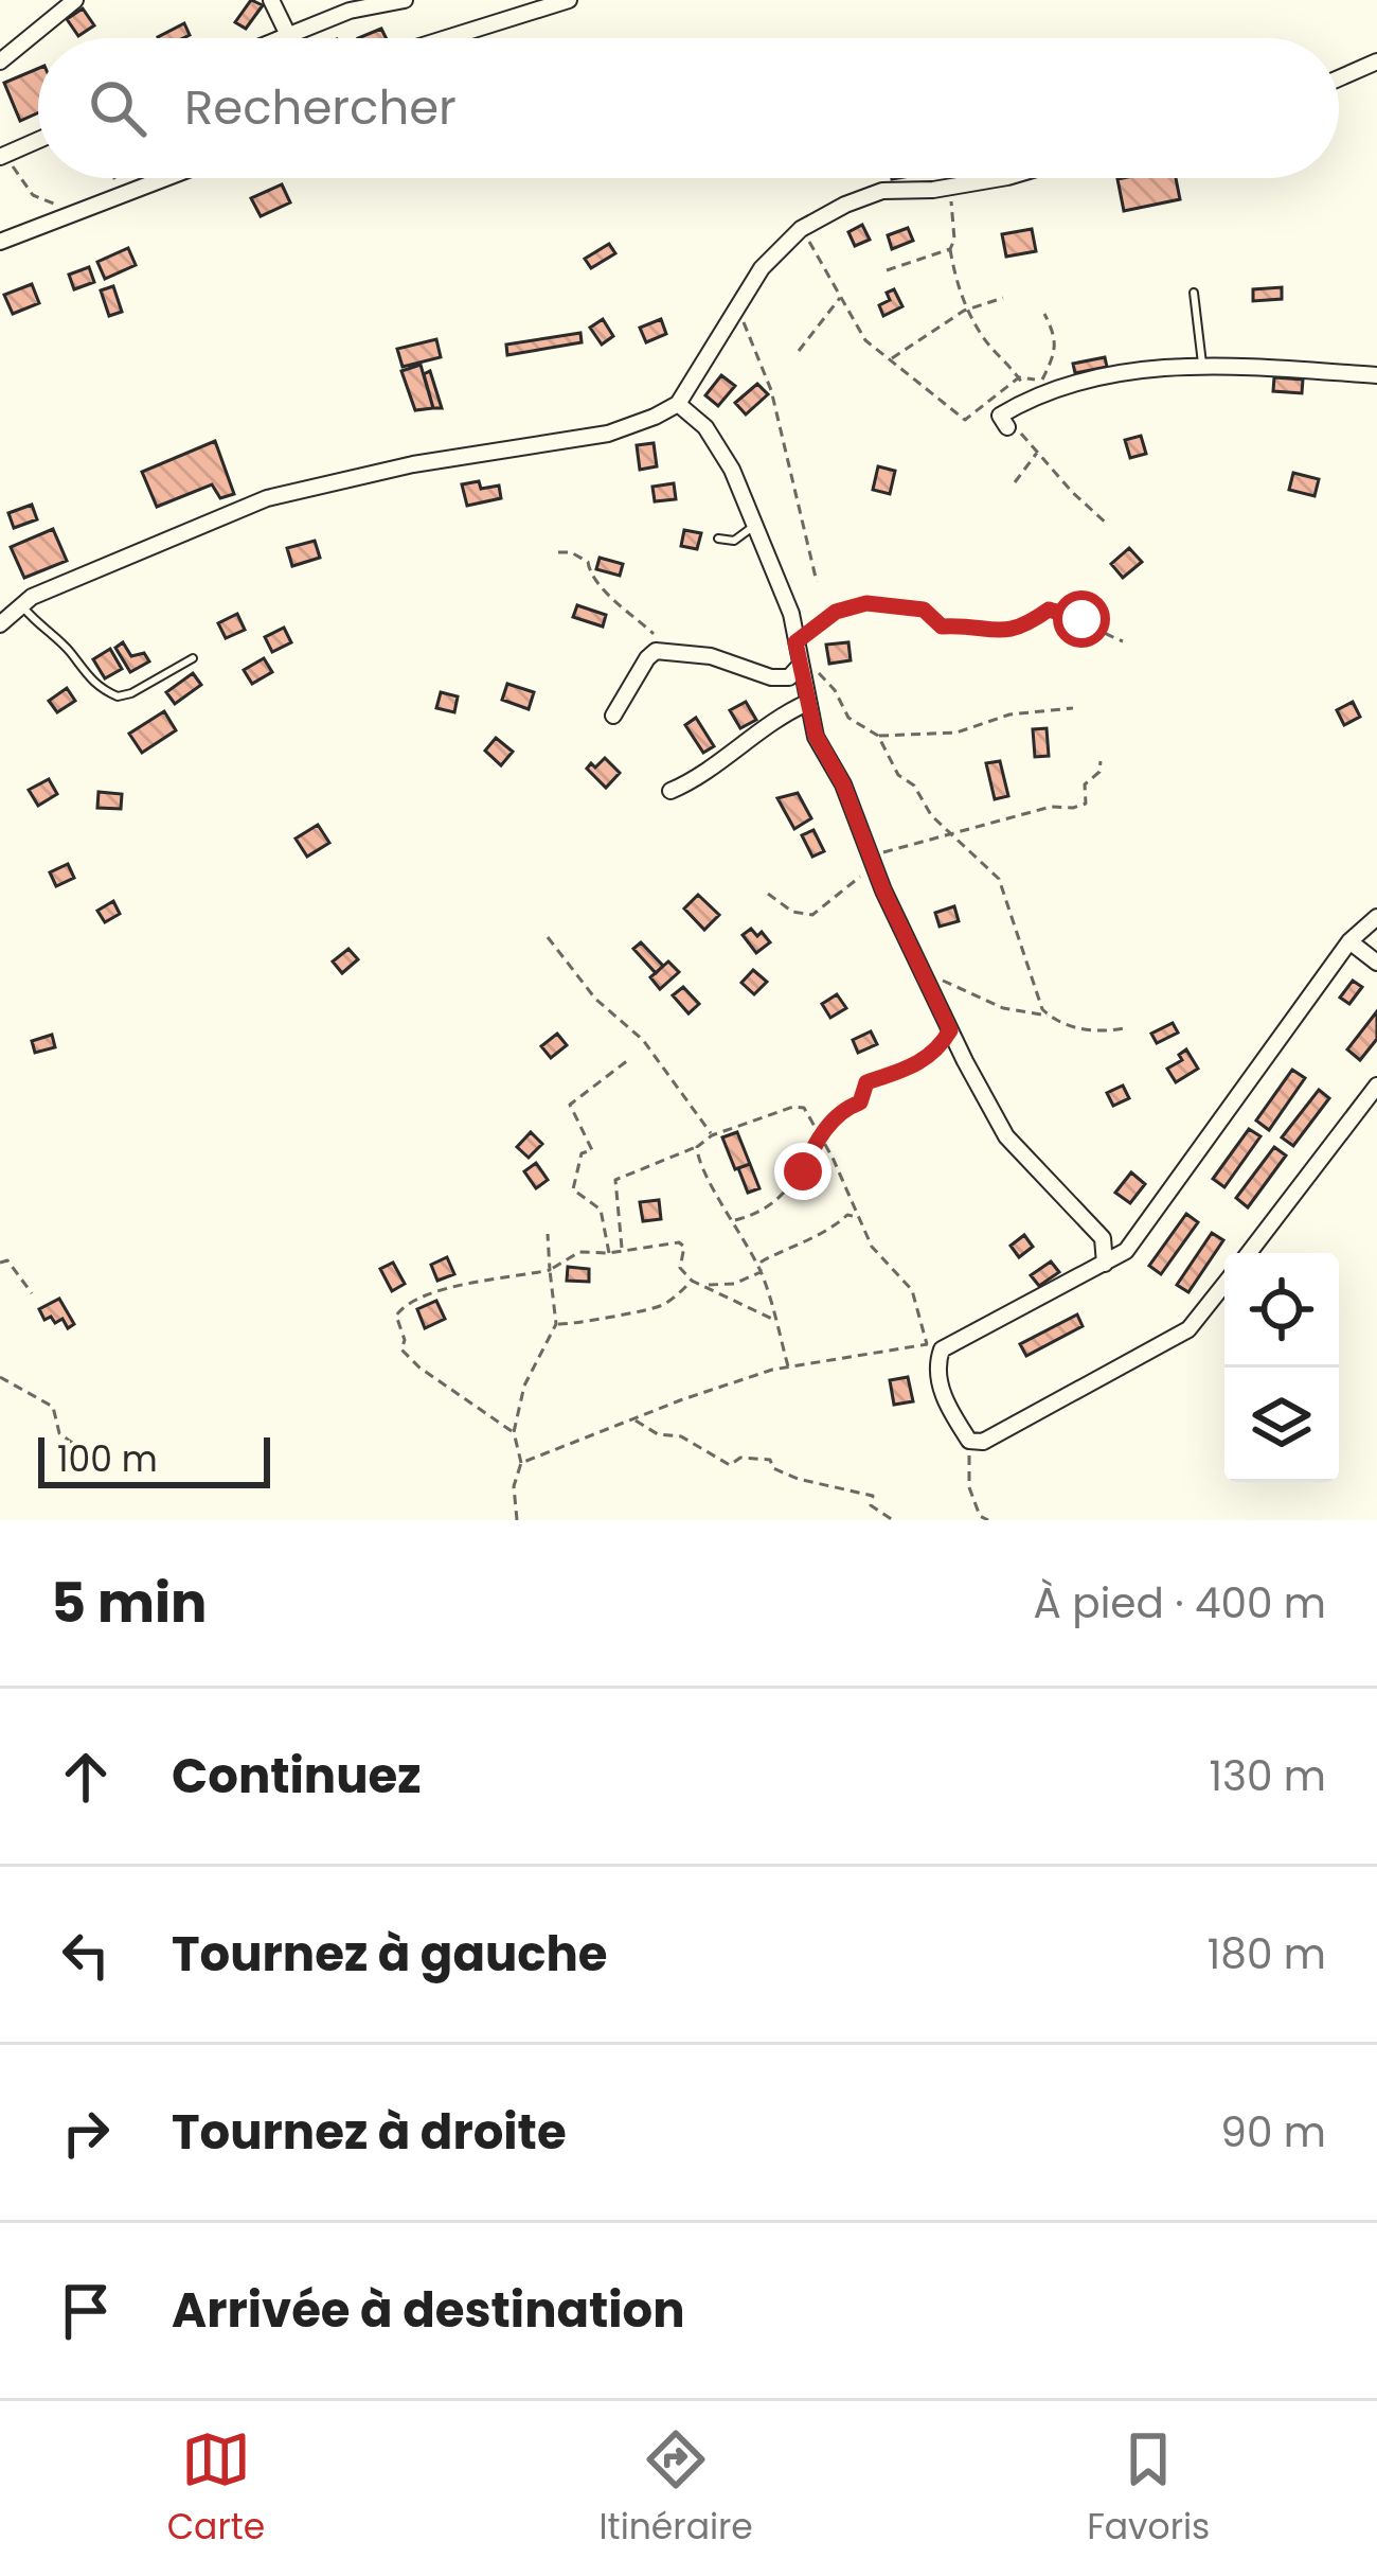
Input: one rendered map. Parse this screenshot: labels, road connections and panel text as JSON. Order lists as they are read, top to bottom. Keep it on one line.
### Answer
{"scale_bar":"100 m","page":{"search":"Rechercher","scale":"100 m","heading":["5 min","À pied · 400 m"],"list":[["Continuez","130 m"],["Tournez à gauche","180 m"],["Tournez à droite","90 m"],"Arrivée à destination"],"nav":["Carte","Itinéraire","Favoris"]}}
